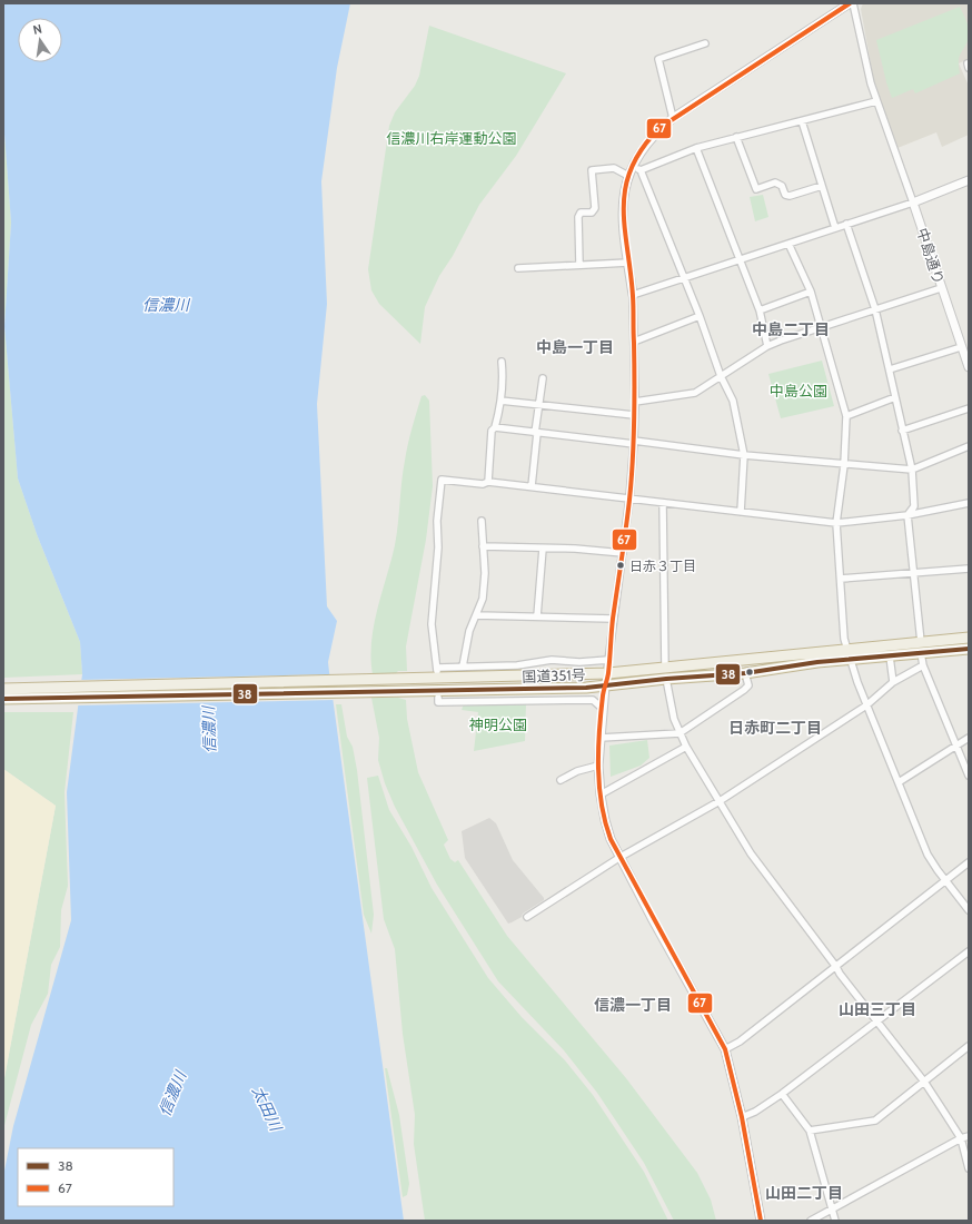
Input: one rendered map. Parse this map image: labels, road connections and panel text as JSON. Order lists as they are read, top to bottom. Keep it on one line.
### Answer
{"streets":{"highway":["国道351号"],"street":["中島通り"]},"districts":["中島二丁目","中島一丁目","日赤町二丁目","信濃一丁目","山田三丁目","山田二丁目"],"water":["信濃川","太田川"],"parks":["信濃川右岸運動公園","中島公園","神明公園"],"places":["日赤３丁目"],"lines":["transit line 67","transit line 38"],"legend":["38","67"],"north":"top"}
